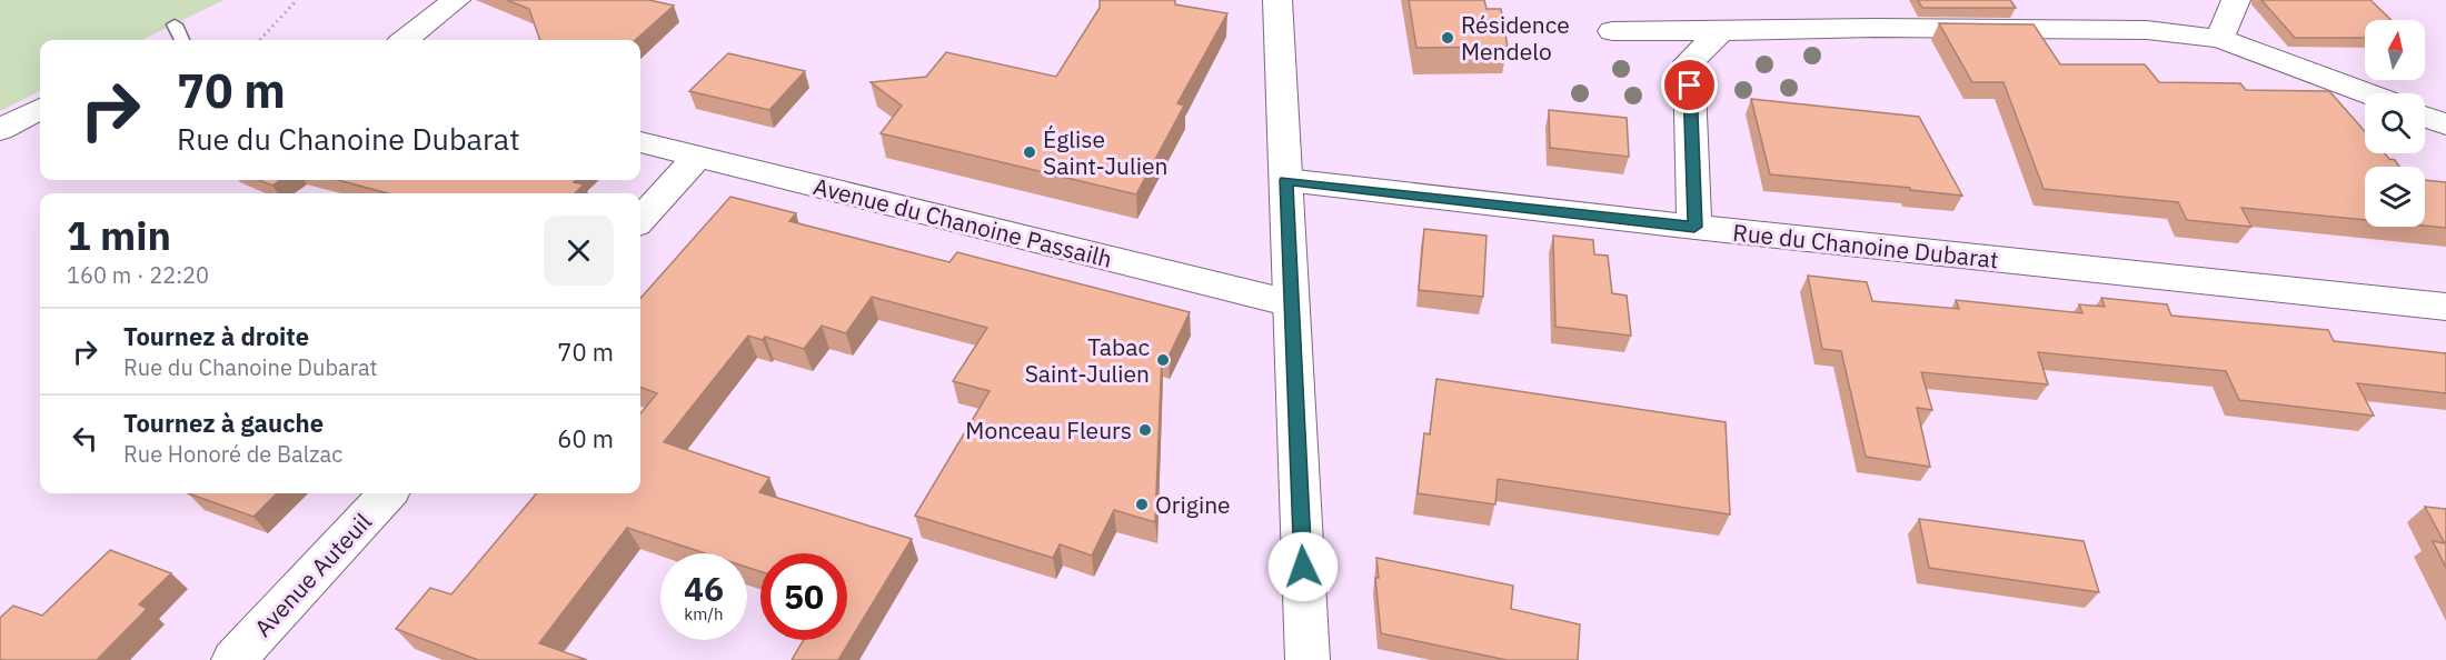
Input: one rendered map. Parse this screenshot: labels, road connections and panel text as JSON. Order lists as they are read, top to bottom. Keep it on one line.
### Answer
{"streets":{"street":["Avenue du Chanoine Passailh","Rue du Chanoine Dubarat","Avenue Auteuil"]},"places":["Résidence Mendelo","Église Saint-Julien","Tabac Saint-Julien","Monceau Fleurs","Origine"],"north":"top","page":{"turn":["70 m","Rue du Chanoine Dubarat"],"heading":["1 min","160 m · 22:20"],"list":[{"name":"Tournez à droite","note":"Rue du Chanoine Dubarat","value":"70 m"},{"name":"Tournez à gauche","note":"Rue Honoré de Balzac","value":"60 m"}],"speed":"46 km/h","limit":"50"}}
